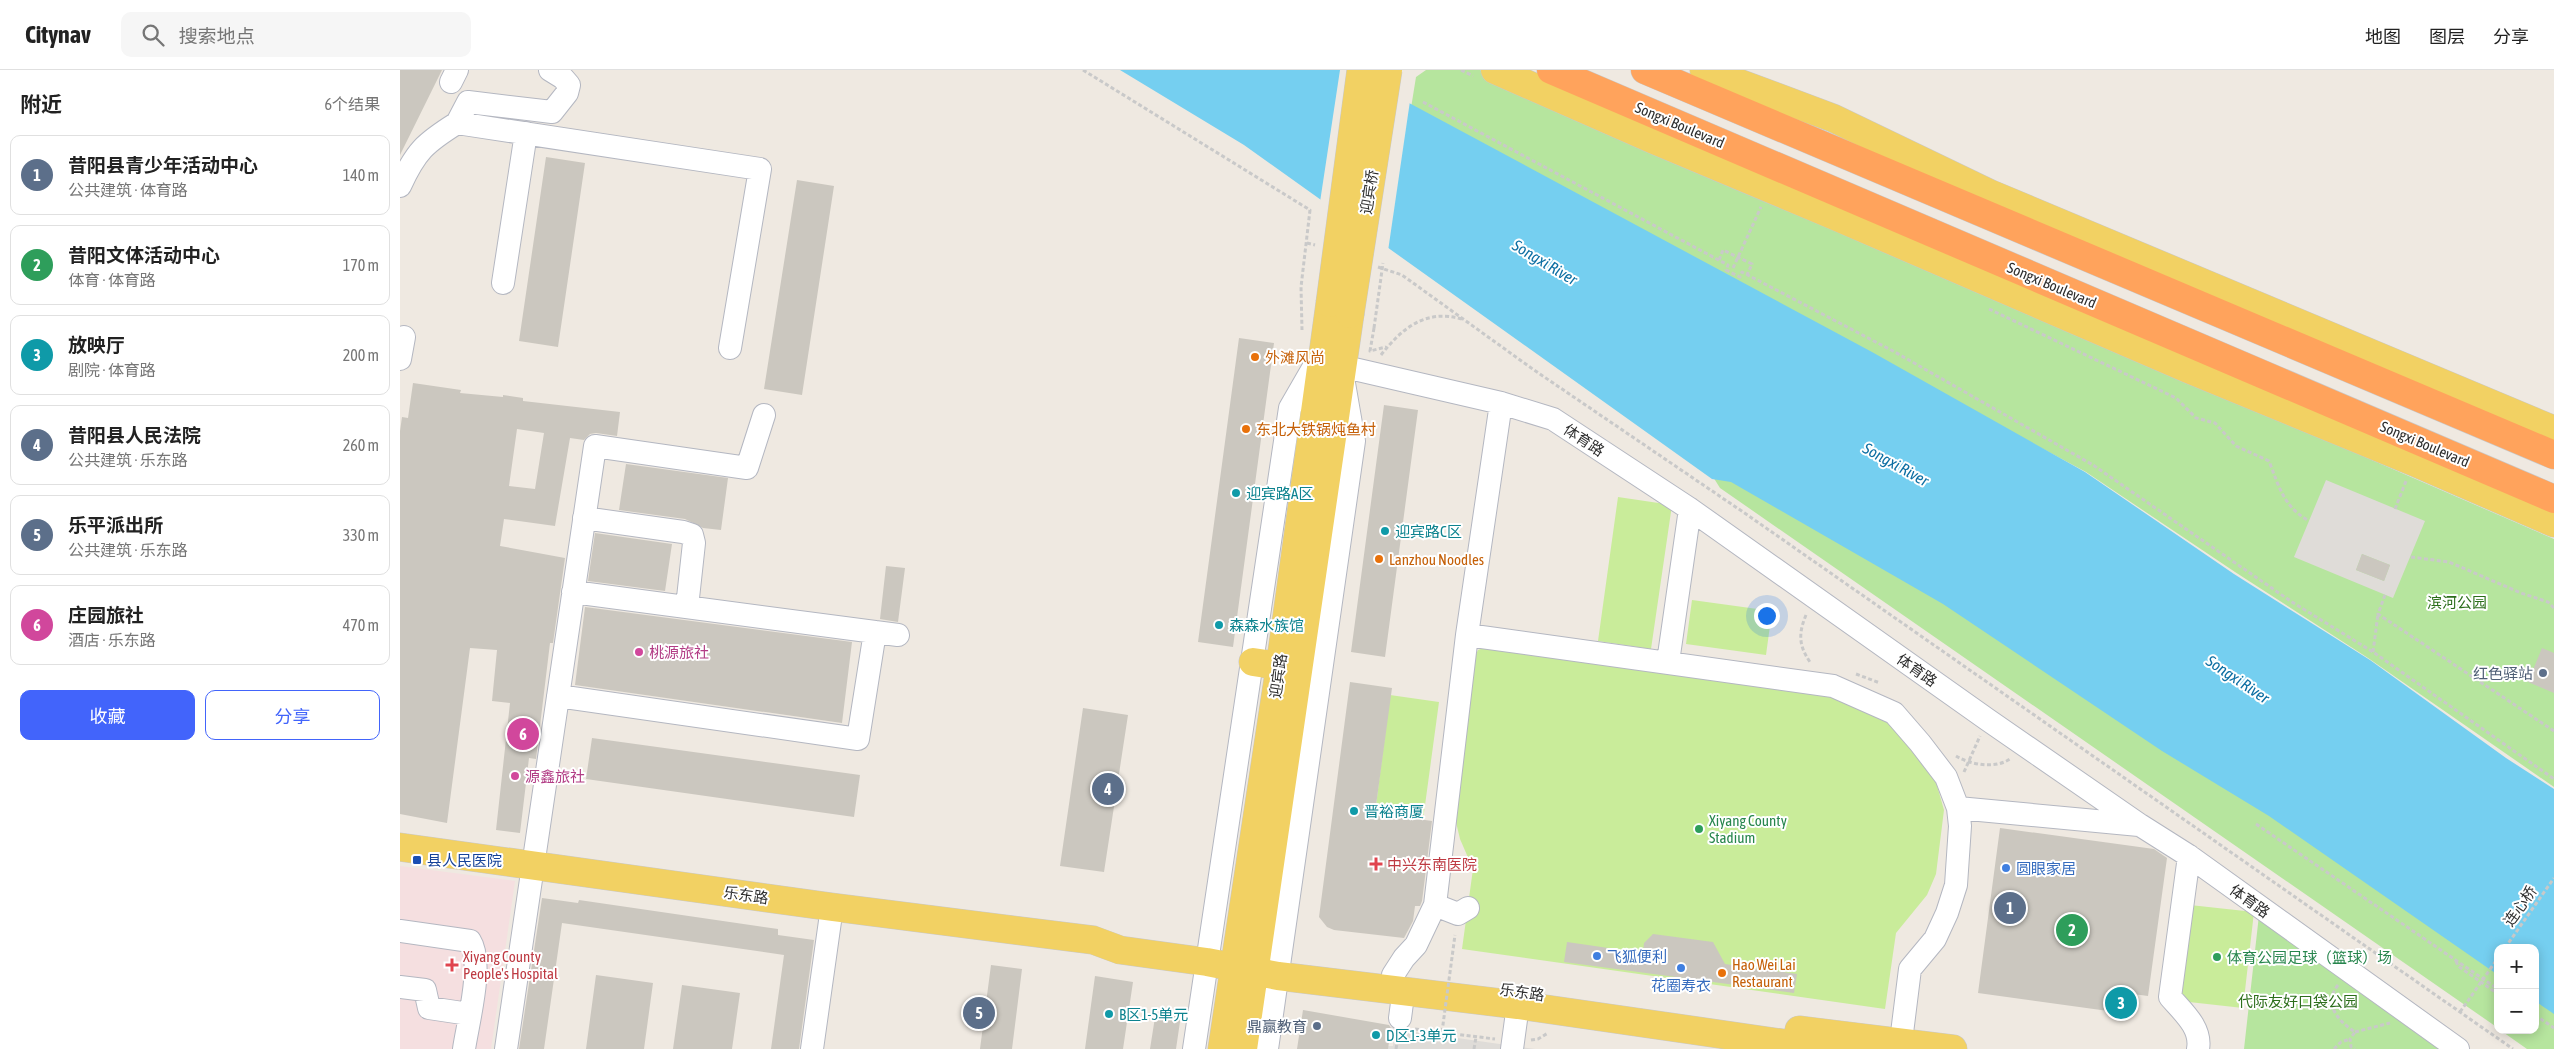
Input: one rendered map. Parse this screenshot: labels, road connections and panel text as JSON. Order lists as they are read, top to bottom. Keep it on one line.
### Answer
{"streets":{"highway":["Songxi Boulevard"],"main road":["迎宾桥","迎宾路","乐东路"],"street":["体育路"],"path":["连心桥"]},"crossings":[["迎宾桥","迎宾路"],["体育路","迎宾路"],["迎宾路","乐东路"]],"water":["Songxi River"],"parks":["滨河公园","代际友好口袋公园"],"places":{"other":["外滩风尚","东北大铁锅炖鱼村","迎宾路A区","迎宾路C区","Lanzhou Noodles","森森水族馆","桃源旅社","红色驿站","源鑫旅社","晋裕商厦","Xiyang County Stadium","圆眼家居","飞狐便利","体育公园足球（篮球）场","花圈寿衣","Hao Wei Lai Restaurant","B区1-5单元","鼎赢教育","D区1-3单元"],"transit":["县人民医院"],"health":["中兴东南医院","Xiyang County People's Hospital"]},"page":{"header":"Citynav","search":"搜索地点","nav":["地图","图层","分享"],"heading":["附近","6个结果"],"list":[{"mark":"1","name":"昔阳县青少年活动中心","note":"公共建筑 · 体育路","value":"140 m"},{"mark":"2","name":"昔阳文体活动中心","note":"体育 · 体育路","value":"170 m"},{"mark":"3","name":"放映厅","note":"剧院 · 体育路","value":"200 m"},{"mark":"4","name":"昔阳县人民法院","note":"公共建筑 · 乐东路","value":"260 m"},{"mark":"5","name":"乐平派出所","note":"公共建筑 · 乐东路","value":"330 m"},{"mark":"6","name":"庄园旅社","note":"酒店 · 乐东路","value":"470 m"}],"buttons":["收藏","分享"],"pins":["6","4","1","2","3","5"],"map_buttons":["+","−"]}}
